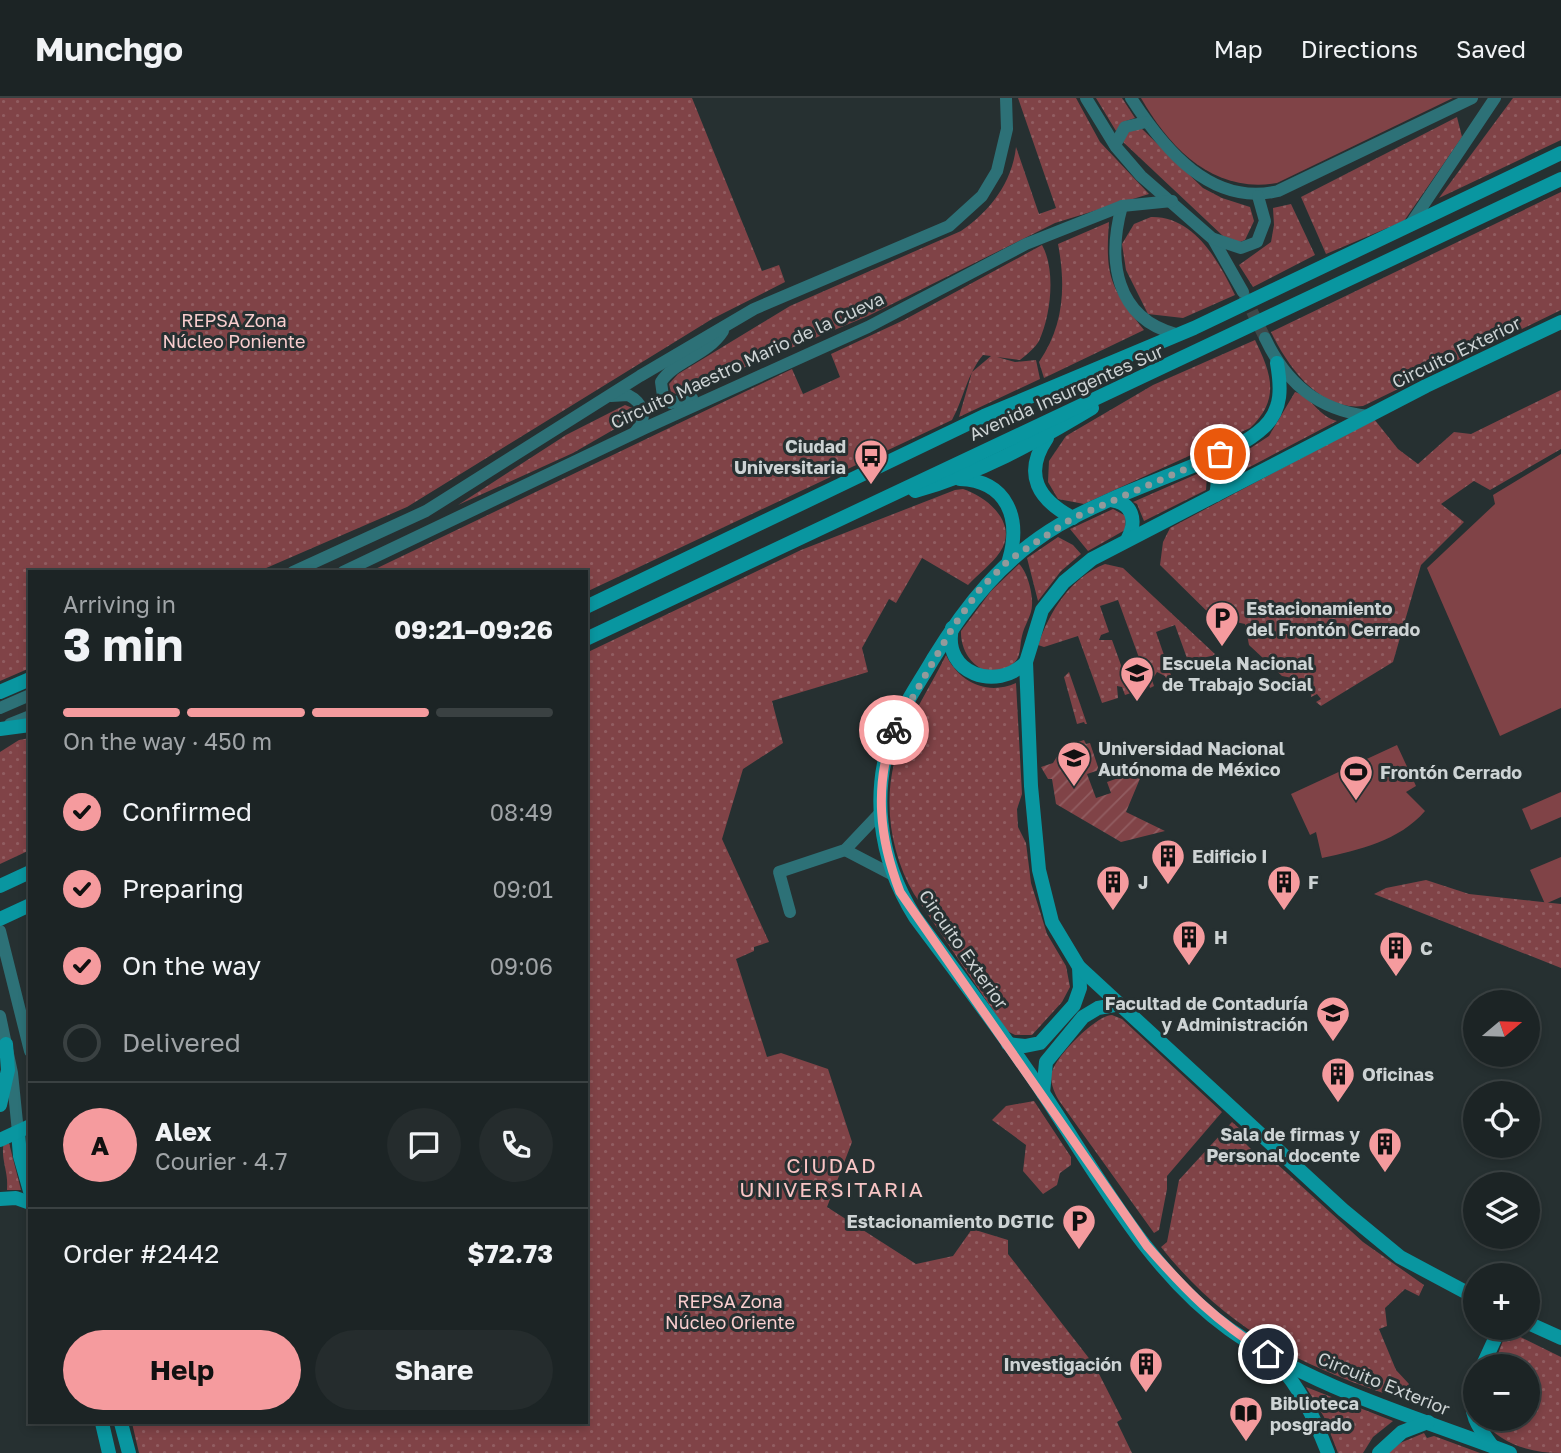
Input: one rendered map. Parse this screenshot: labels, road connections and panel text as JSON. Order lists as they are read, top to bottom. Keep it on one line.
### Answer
{"streets":{"street":["Circuito Exterior","Circuito Maestro Mario de la Cueva","Avenida Insurgentes Sur"]},"districts":["CIUDAD UNIVERSITARIA"],"parks":["REPSA Zona Núcleo Poniente","REPSA Zona Núcleo Oriente"],"places":{"bus stop":["Ciudad Universitaria"],"parking":["Estacionamiento del Frontón Cerrado","Estacionamiento DGTIC"],"school or university":["Escuela Nacional de Trabajo Social","Universidad Nacional Autónoma de México","Facultad de Contaduría y Administración"],"sports":["Frontón Cerrado"],"building":["Edificio I","J","F","H","C","Oficinas","Sala de firmas y Personal docente","Investigación"],"library":["Biblioteca posgrado"]},"north":"right","page":{"header":"Munchgo","nav":["Map","Directions","Saved"],"heading":["3 min","Arriving in","09:21–09:26"],"panel":["Alex","Courier · 4.7","Order #2442","$72.73"],"bar":"On the way · 450 m","list":[["Confirmed","08:49"],["Preparing","09:01"],["On the way","09:06"],"Delivered"],"map_buttons":["+","−"],"round":"A","buttons":["Help","Share"]}}
